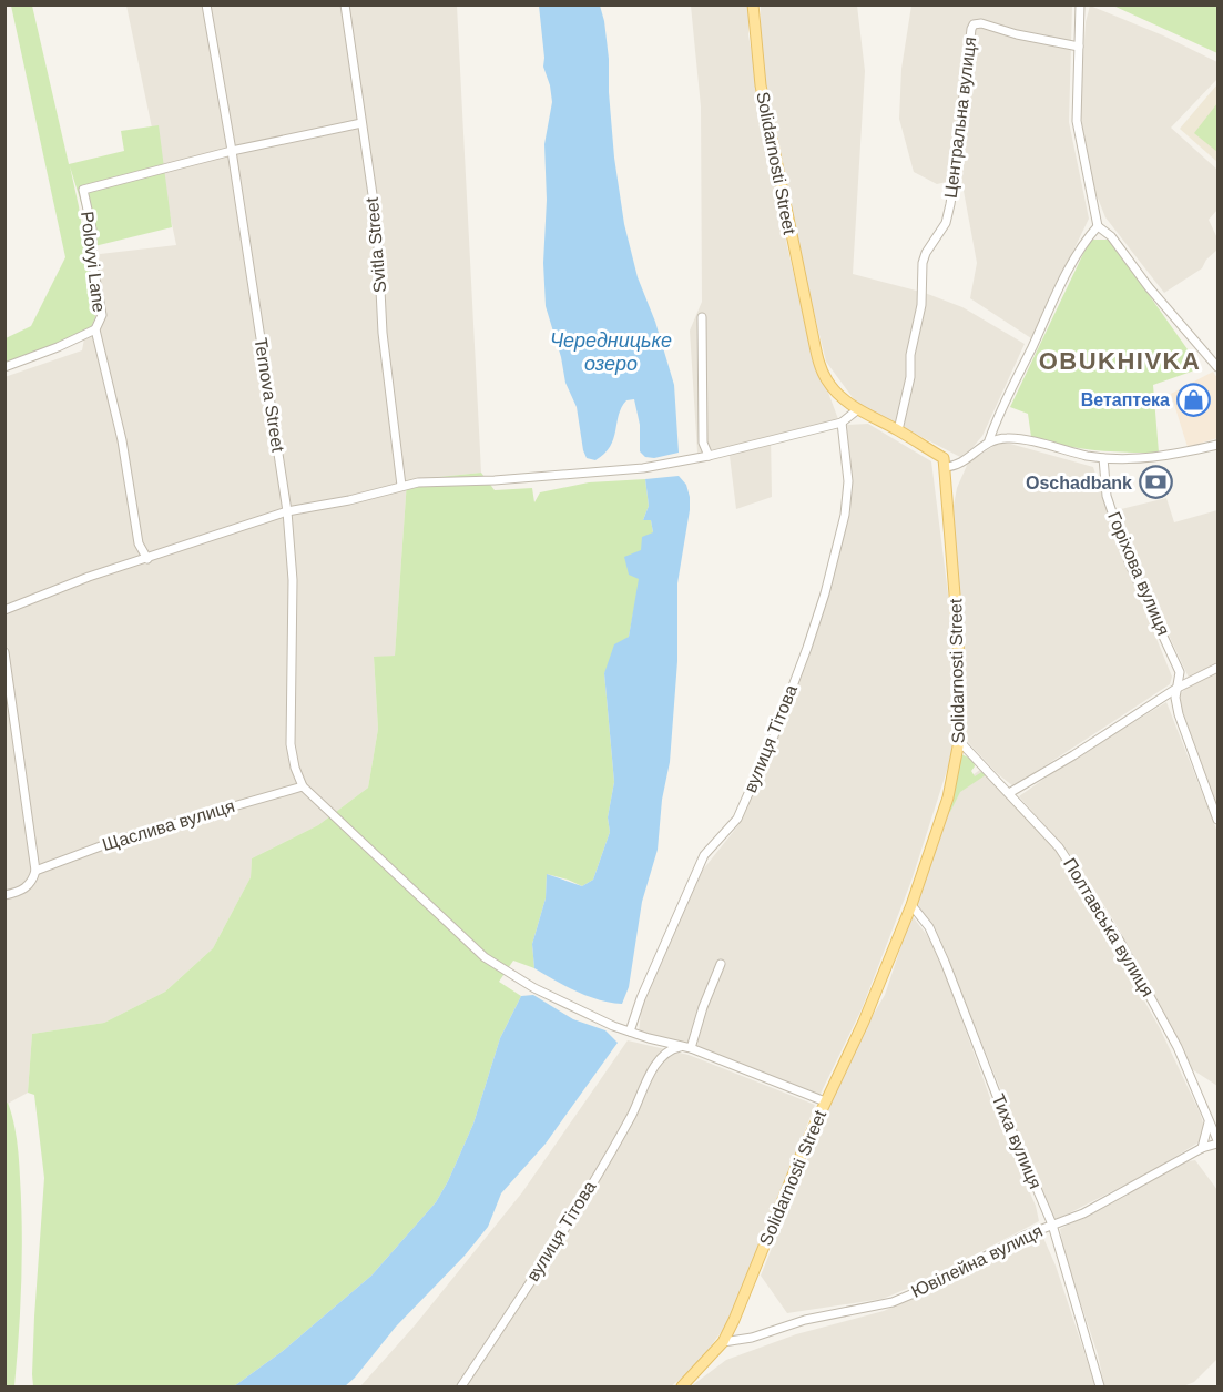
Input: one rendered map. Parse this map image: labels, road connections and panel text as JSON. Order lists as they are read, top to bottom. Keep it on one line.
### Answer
{"streets":{"main road":["Solidarnosti Street"],"street":["Центральна вулиця","Svitla Street","Polovyi Lane","Ternova Street","Горіхова вулиця","вулиця Тітова","Щаслива вулиця","Полтавська вулиця","Тиха вулиця","Ювілейна вулиця"]},"crossings":[["Центральна вулиця","Solidarnosti Street"],["Solidarnosti Street","Полтавська вулиця"],["Solidarnosti Street","Тиха вулиця"],["Solidarnosti Street","Ювілейна вулиця"],["Polovyi Lane","Ternova Street"],["Ternova Street","Щаслива вулиця"],["Полтавська вулиця","Ювілейна вулиця"],["Тиха вулиця","Ювілейна вулиця"]],"districts":["OBUKHIVKA"],"water":["Чередницьке озеро"],"places":{"shop":["Ветаптека"],"bank":["Oschadbank"]}}
